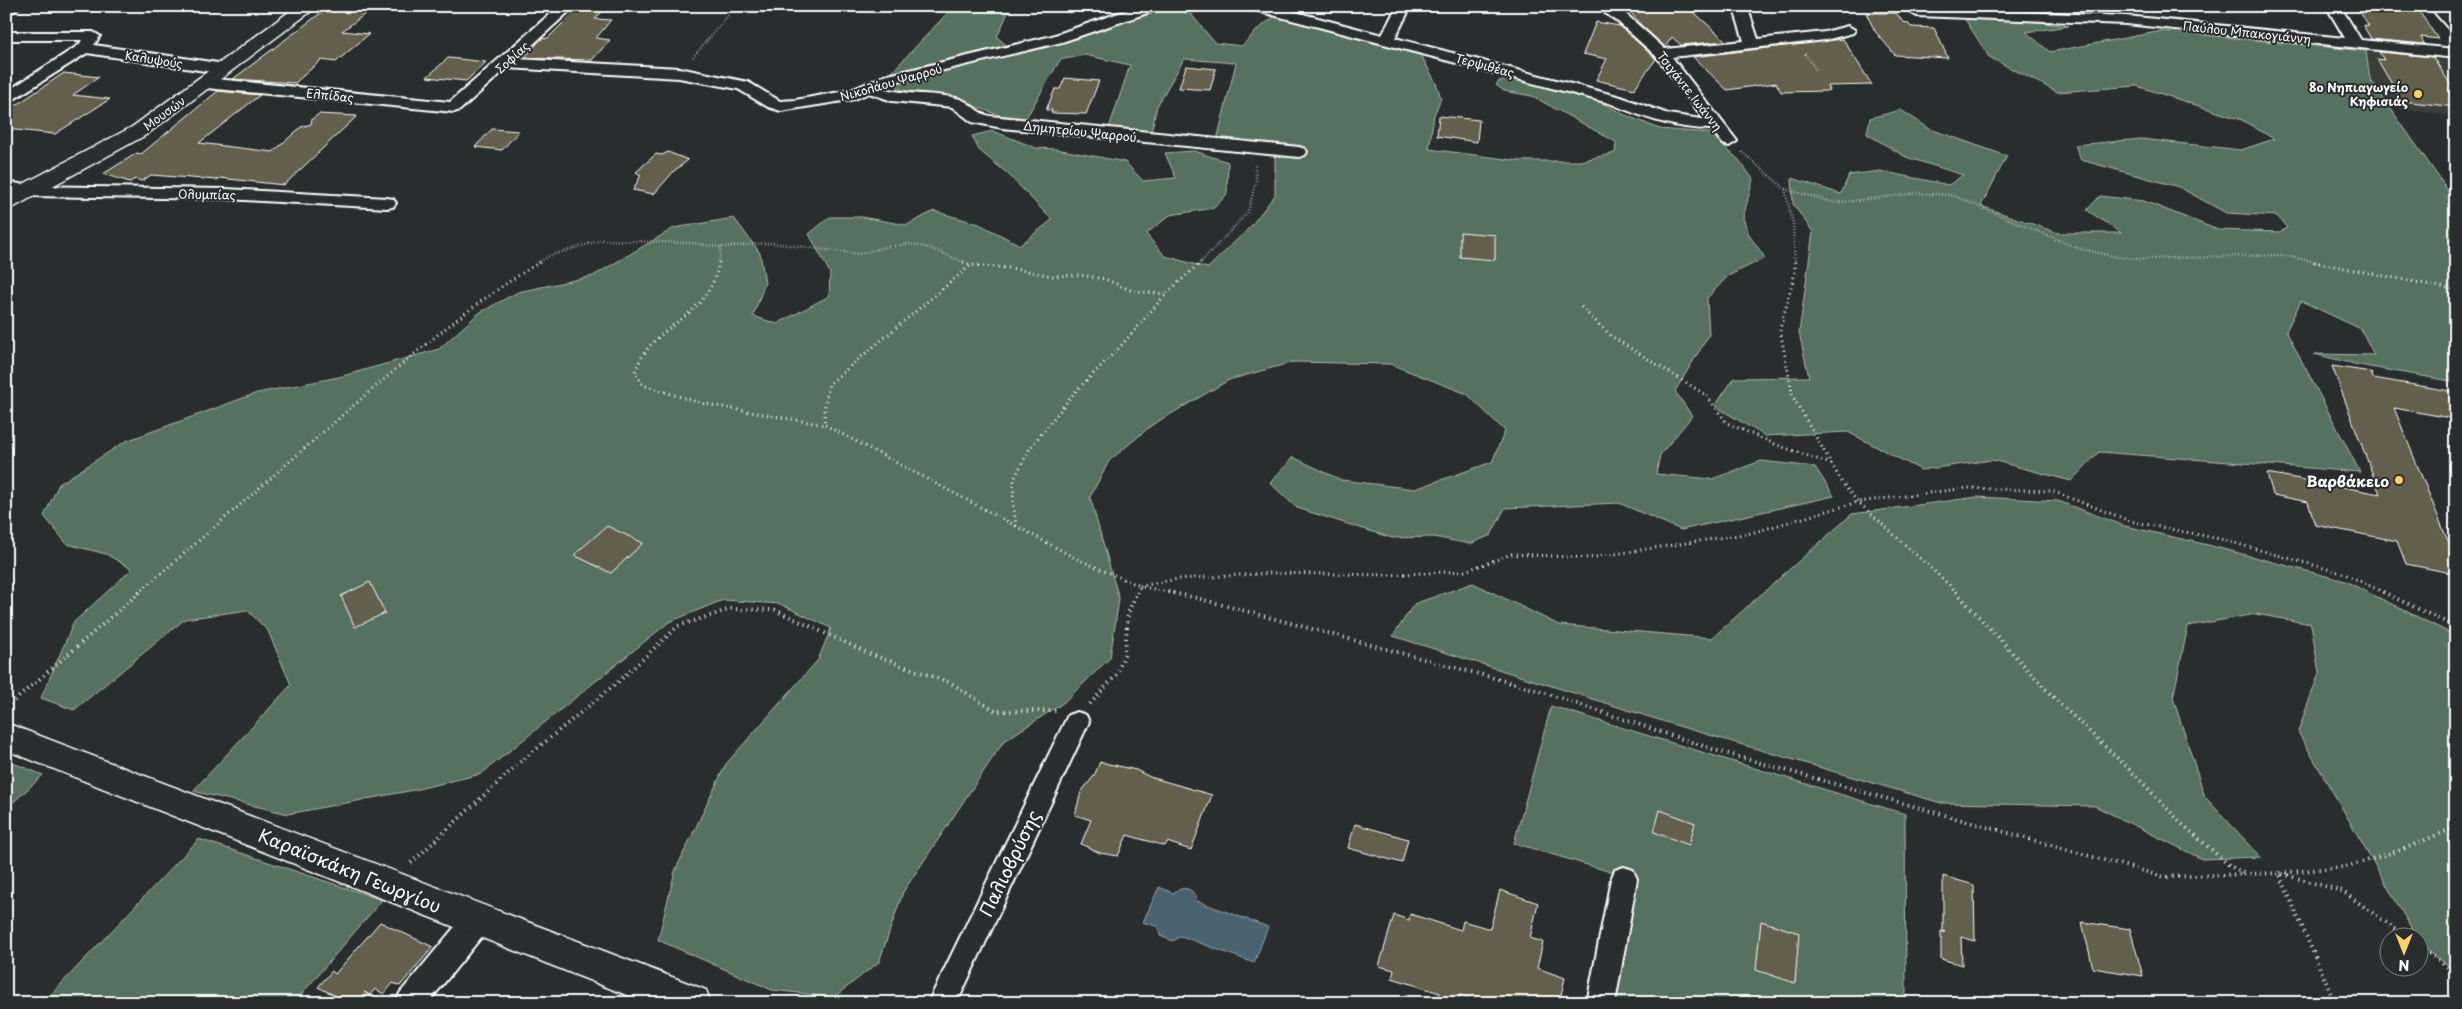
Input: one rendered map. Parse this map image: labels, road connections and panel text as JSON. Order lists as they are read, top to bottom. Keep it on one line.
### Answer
{"streets":{"street":["Παύλου Μπακογιάννη","Σοφίας","Καλυψούς","Τερψιθέας","Νικολάου Ψαρρού","Τσιγάντε Ιωάννη","Ελπίδας","Μουσών","Δημητρίου Ψαρρού","Ολυμπίας","Παλιοβρύσης","Καραϊσκάκη Γεωργίου"]},"crossings":[["Σοφίας","Νικολάου Ψαρρού"],["Σοφίας","Ελπίδας"],["Καλυψούς","Μουσών"],["Τερψιθέας","Τσιγάντε Ιωάννη"],["Νικολάου Ψαρρού","Δημητρίου Ψαρρού"],["Ελπίδας","Μουσών"],["Μουσών","Ολυμπίας"]],"places":["8ο Νηπιαγωγείο Κηφισιάς","Βαρβάκειο"],"north":"bottom"}
